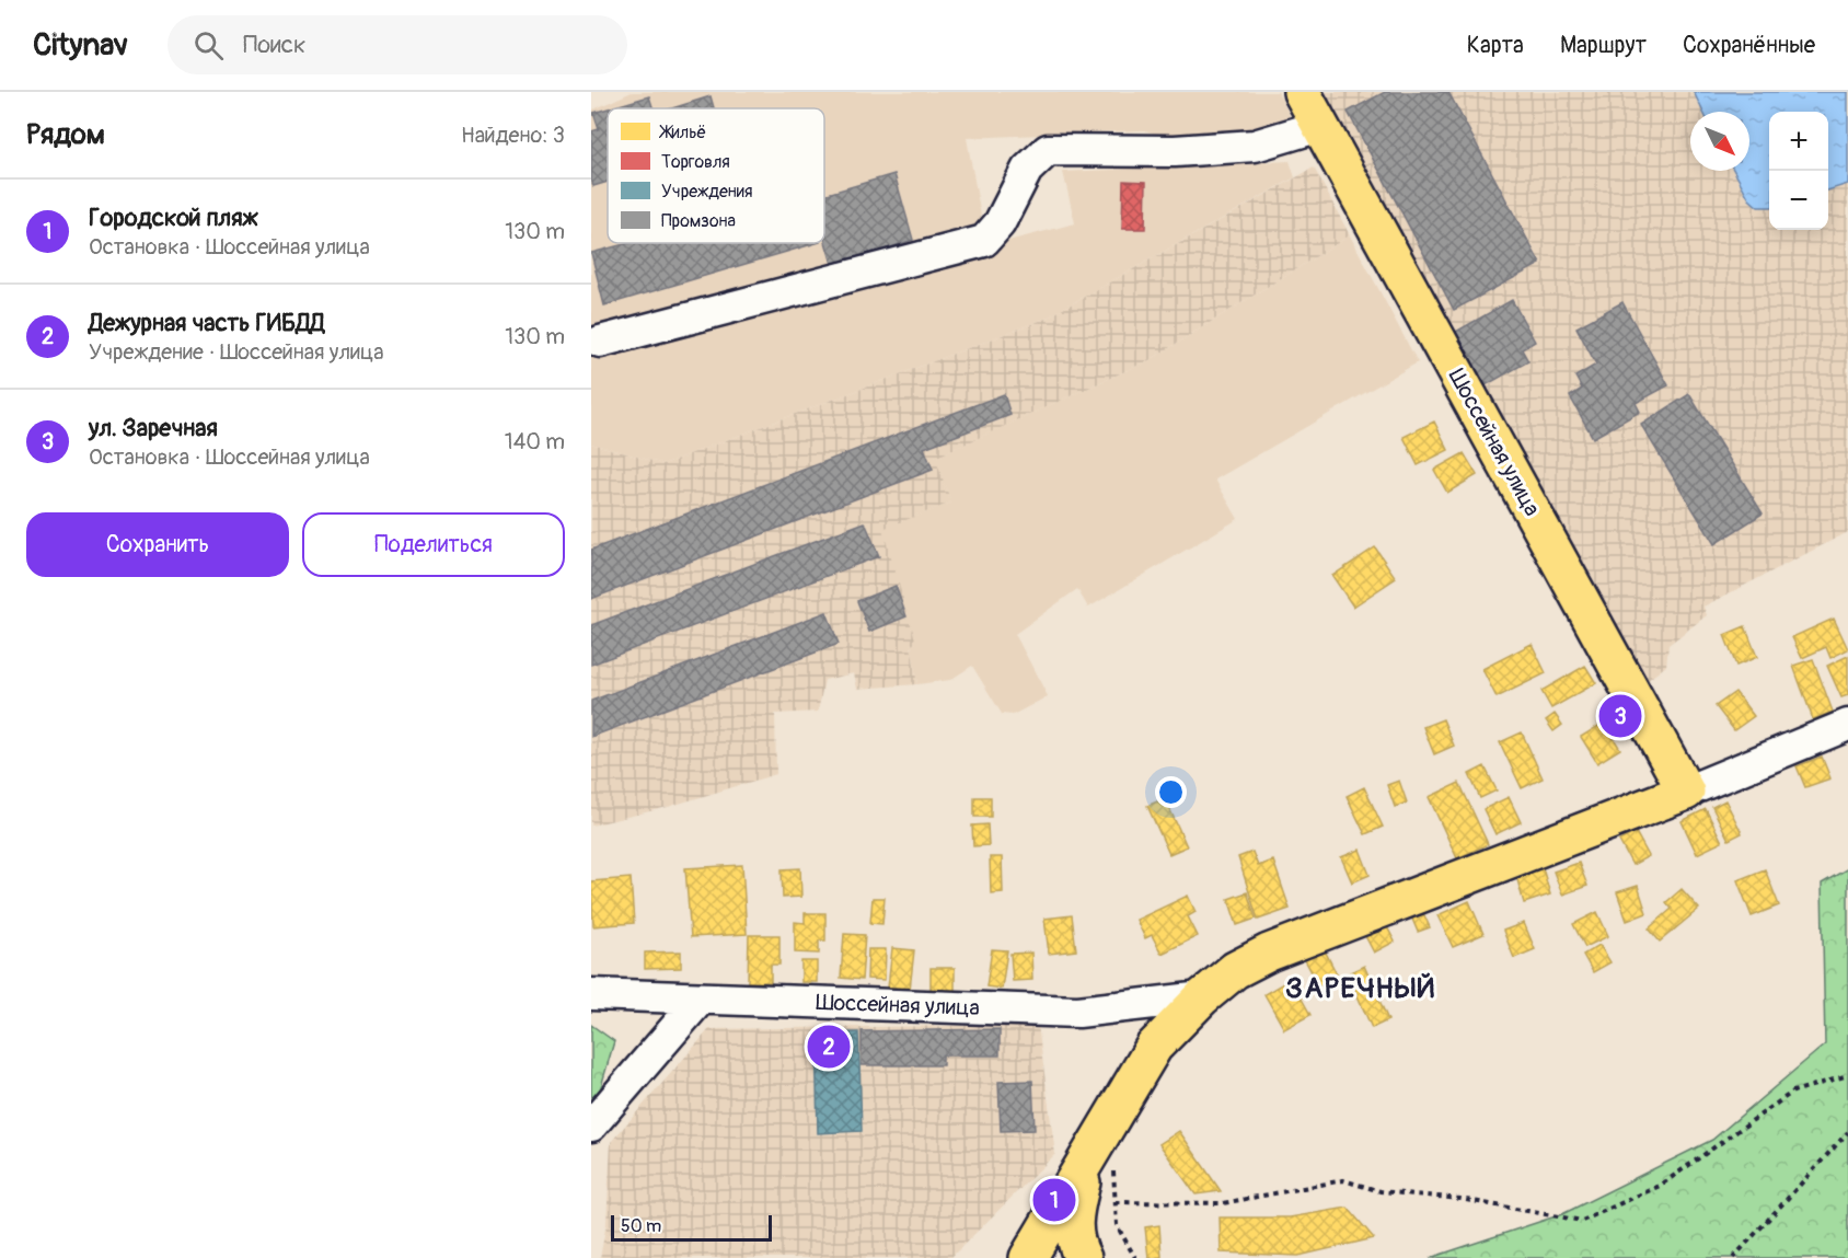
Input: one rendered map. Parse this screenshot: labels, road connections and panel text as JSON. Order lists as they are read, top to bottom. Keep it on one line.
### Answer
{"streets":{"main road":["Шоссейная улица"]},"districts":["ЗАРЕЧНЫЙ"],"legend":["Жильё","Торговля","Учреждения","Промзона"],"scale_bar":"50 m","north":"bottom right","page":{"header":"Citynav","search":"Поиск","nav":["Карта","Маршрут","Сохранённые"],"heading":["Рядом","Найдено: 3"],"map_buttons":["+","−"],"list":[{"mark":"1","name":"Городской пляж","note":"Остановка · Шоссейная улица","value":"130 m"},{"mark":"2","name":"Дежурная часть ГИБДД","note":"Учреждение · Шоссейная улица","value":"130 m"},{"mark":"3","name":"ул. Заречная","note":"Остановка · Шоссейная улица","value":"140 m"}],"buttons":["Сохранить","Поделиться"],"pins":["3","2","1"],"scale":"50 m"}}
